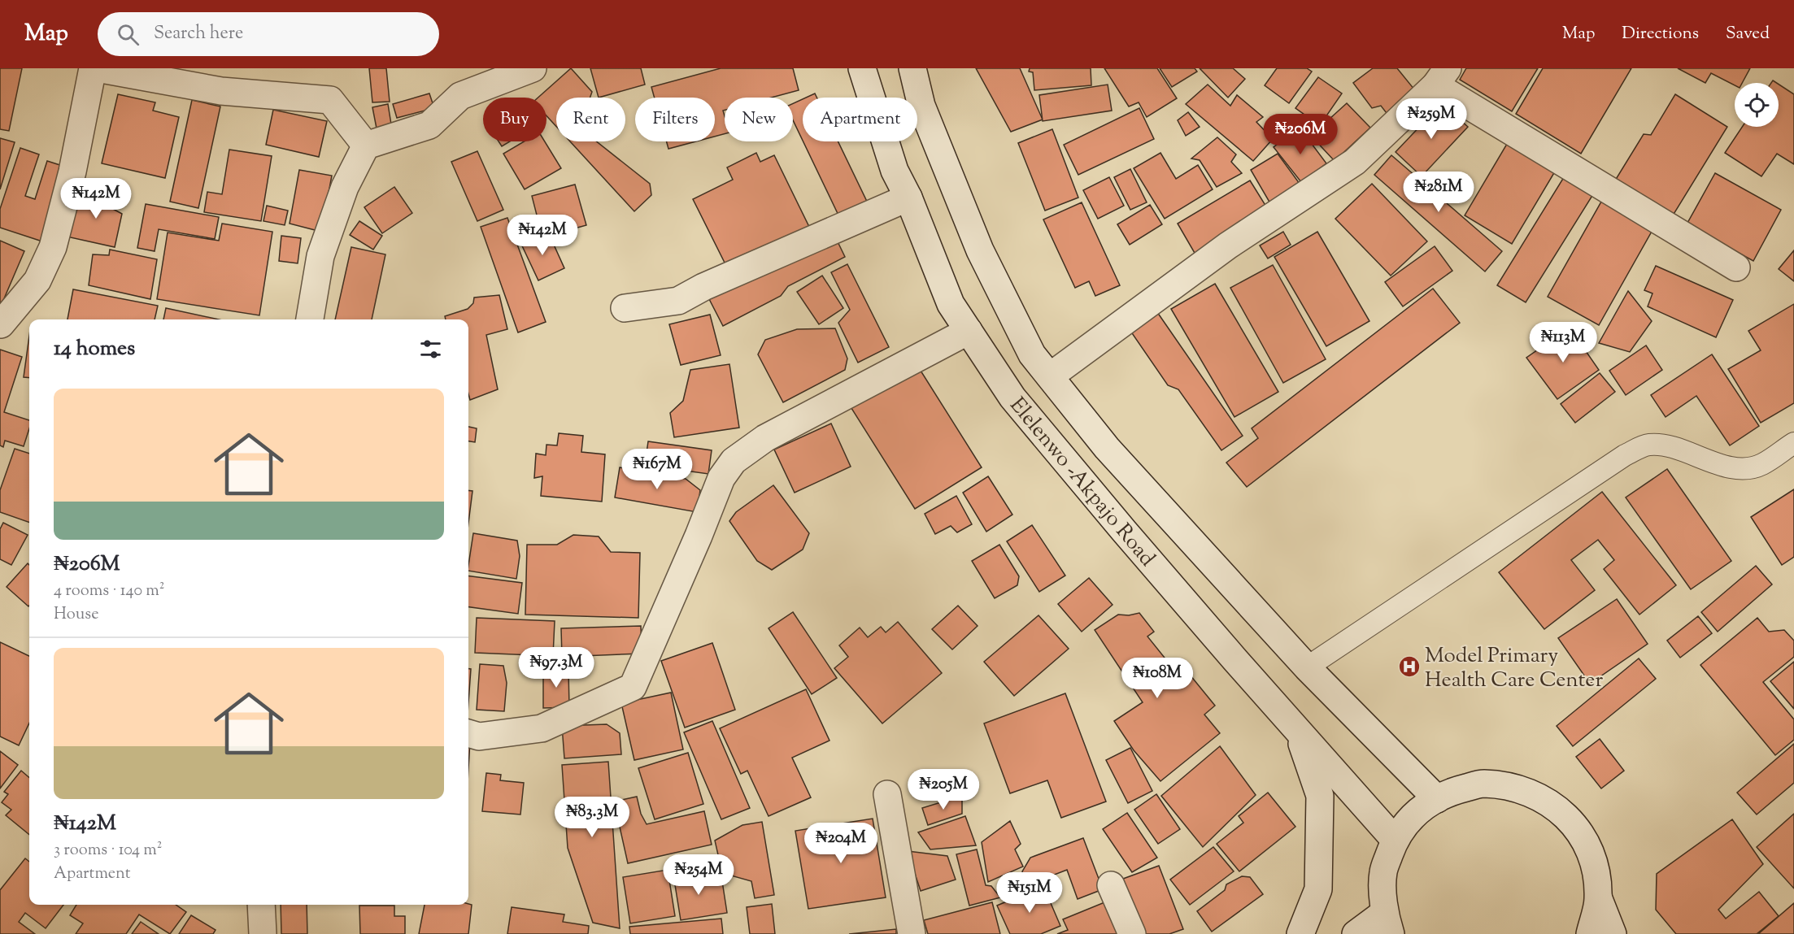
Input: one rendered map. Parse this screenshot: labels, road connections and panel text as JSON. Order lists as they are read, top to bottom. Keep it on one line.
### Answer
{"streets":{"street":["Elelenwo -Akpajo Road"]},"places":{"hospital":["Model Primary Health Care Center"]},"page":{"header":"Map","search":"Search here","nav":["Map","Directions","Saved"],"chip":["Buy","Rent","Filters","New","Apartment"],"price":["₦259M","₦206M","₦281M","₦142M","₦142M","₦113M","₦167M","₦97.3M","₦108M","₦205M","₦83.3M","₦204M","₦254M","₦151M"],"heading":"14 homes","list":[{"name":"₦206M","note":"4 rooms · 140 m² · House"},{"name":"₦142M","note":"3 rooms · 104 m² · Apartment"}]}}
